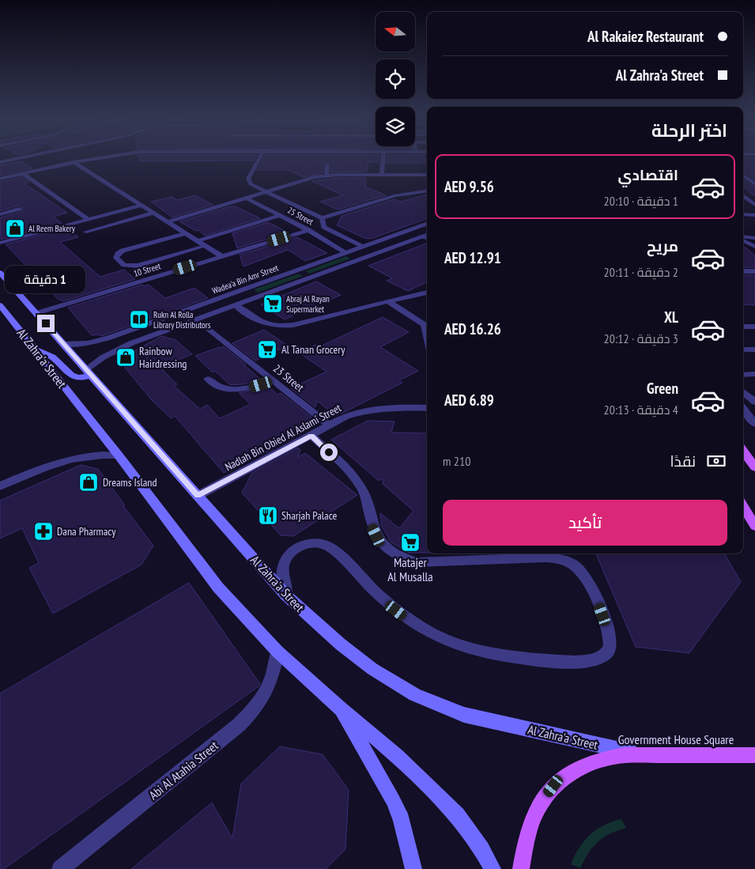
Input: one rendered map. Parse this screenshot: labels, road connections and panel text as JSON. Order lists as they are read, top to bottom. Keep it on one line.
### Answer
{"streets":{"main road":["Al Zahra'a Street","Government House Square"],"street":["25 Street","10 Street","Wadea'a Bin Amr Street","23 Street","Nadlah Bin Obied Al Aslami Street","Abi Al Atahia Street"]},"crossings":[["25 Street","10 Street"],["25 Street","Wadea'a Bin Amr Street"],["10 Street","Al Zahra'a Street"],["Wadea'a Bin Amr Street","Al Zahra'a Street"],["Wadea'a Bin Amr Street","23 Street"],["Al Zahra'a Street","Nadlah Bin Obied Al Aslami Street"],["Al Zahra'a Street","Government House Square"],["Al Zahra'a Street","Abi Al Atahia Street"],["23 Street","Nadlah Bin Obied Al Aslami Street"]],"places":{"shop":["Al Reem Bakery","Rainbow Hairdressing","Dreams Island"],"supermarket":["Abraj Al Rayan Supermarket","Al Tanan Grocery","Matajer Al Musalla"],"library":["Rukn Al Rolla Library Distributors"],"restaurant":["Sharjah Palace"],"pharmacy":["Dana Pharmacy"]},"north":"left","page":{"banner":["Al Rakaiez Restaurant","Al Zahra'a Street"],"heading":"اختر الرحلة","list":[{"name":"اقتصادي","note":"1 دقيقة · 20:10","value":"AED 9.56"},{"name":"مريح","note":"2 دقيقة · 20:11","value":"AED 12.91"},{"name":"XL","note":"3 دقيقة · 20:12","value":"AED 16.26"},{"name":"Green","note":"4 دقيقة · 20:13","value":"AED 6.89"}],"bubble":"1 دقيقة","pay":["نقدًا","210 m"],"buttons":"تأكيد"}}
